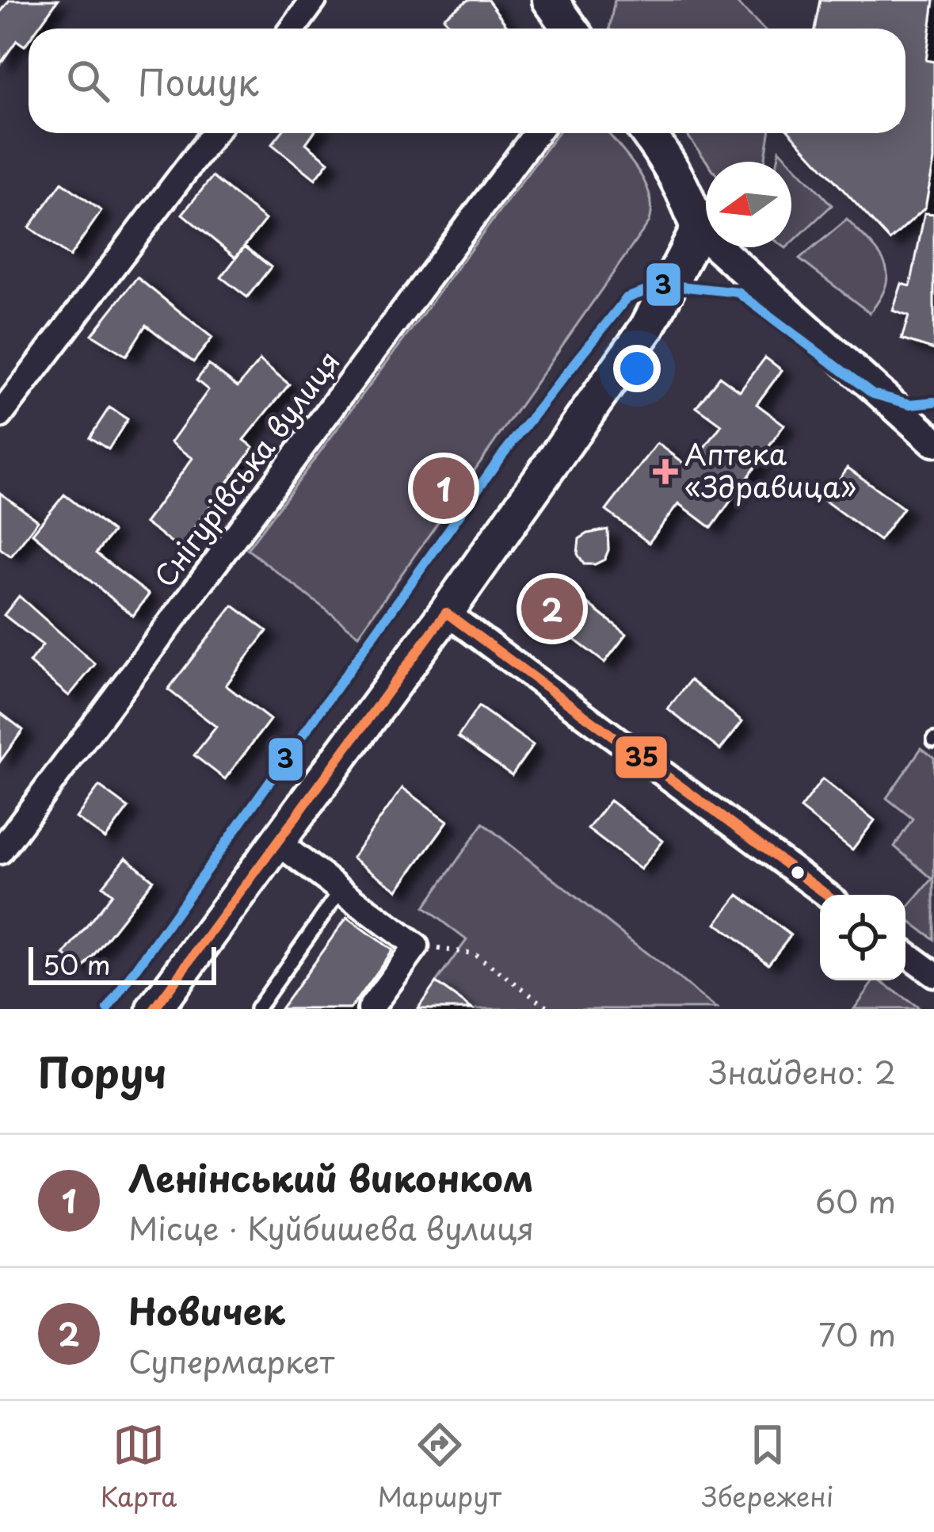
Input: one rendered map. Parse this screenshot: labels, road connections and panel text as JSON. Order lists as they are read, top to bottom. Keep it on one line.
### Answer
{"streets":{"street":["Снігурівська вулиця"]},"places":{"health":["Аптека «Здравица»"]},"lines":["transit line 3","transit line 35"],"scale_bar":"50 m","north":"left","page":{"search":"Пошук","pins":["1","2"],"scale":"50 m","heading":["Поруч","Знайдено: 2"],"list":[{"mark":"1","name":"Ленінський виконком","note":"Місце · Куйбишева вулиця","value":"60 m"},{"mark":"2","name":"Новичек","note":"Супермаркет","value":"70 m"}],"nav":["Карта","Маршрут","Збережені"]}}
